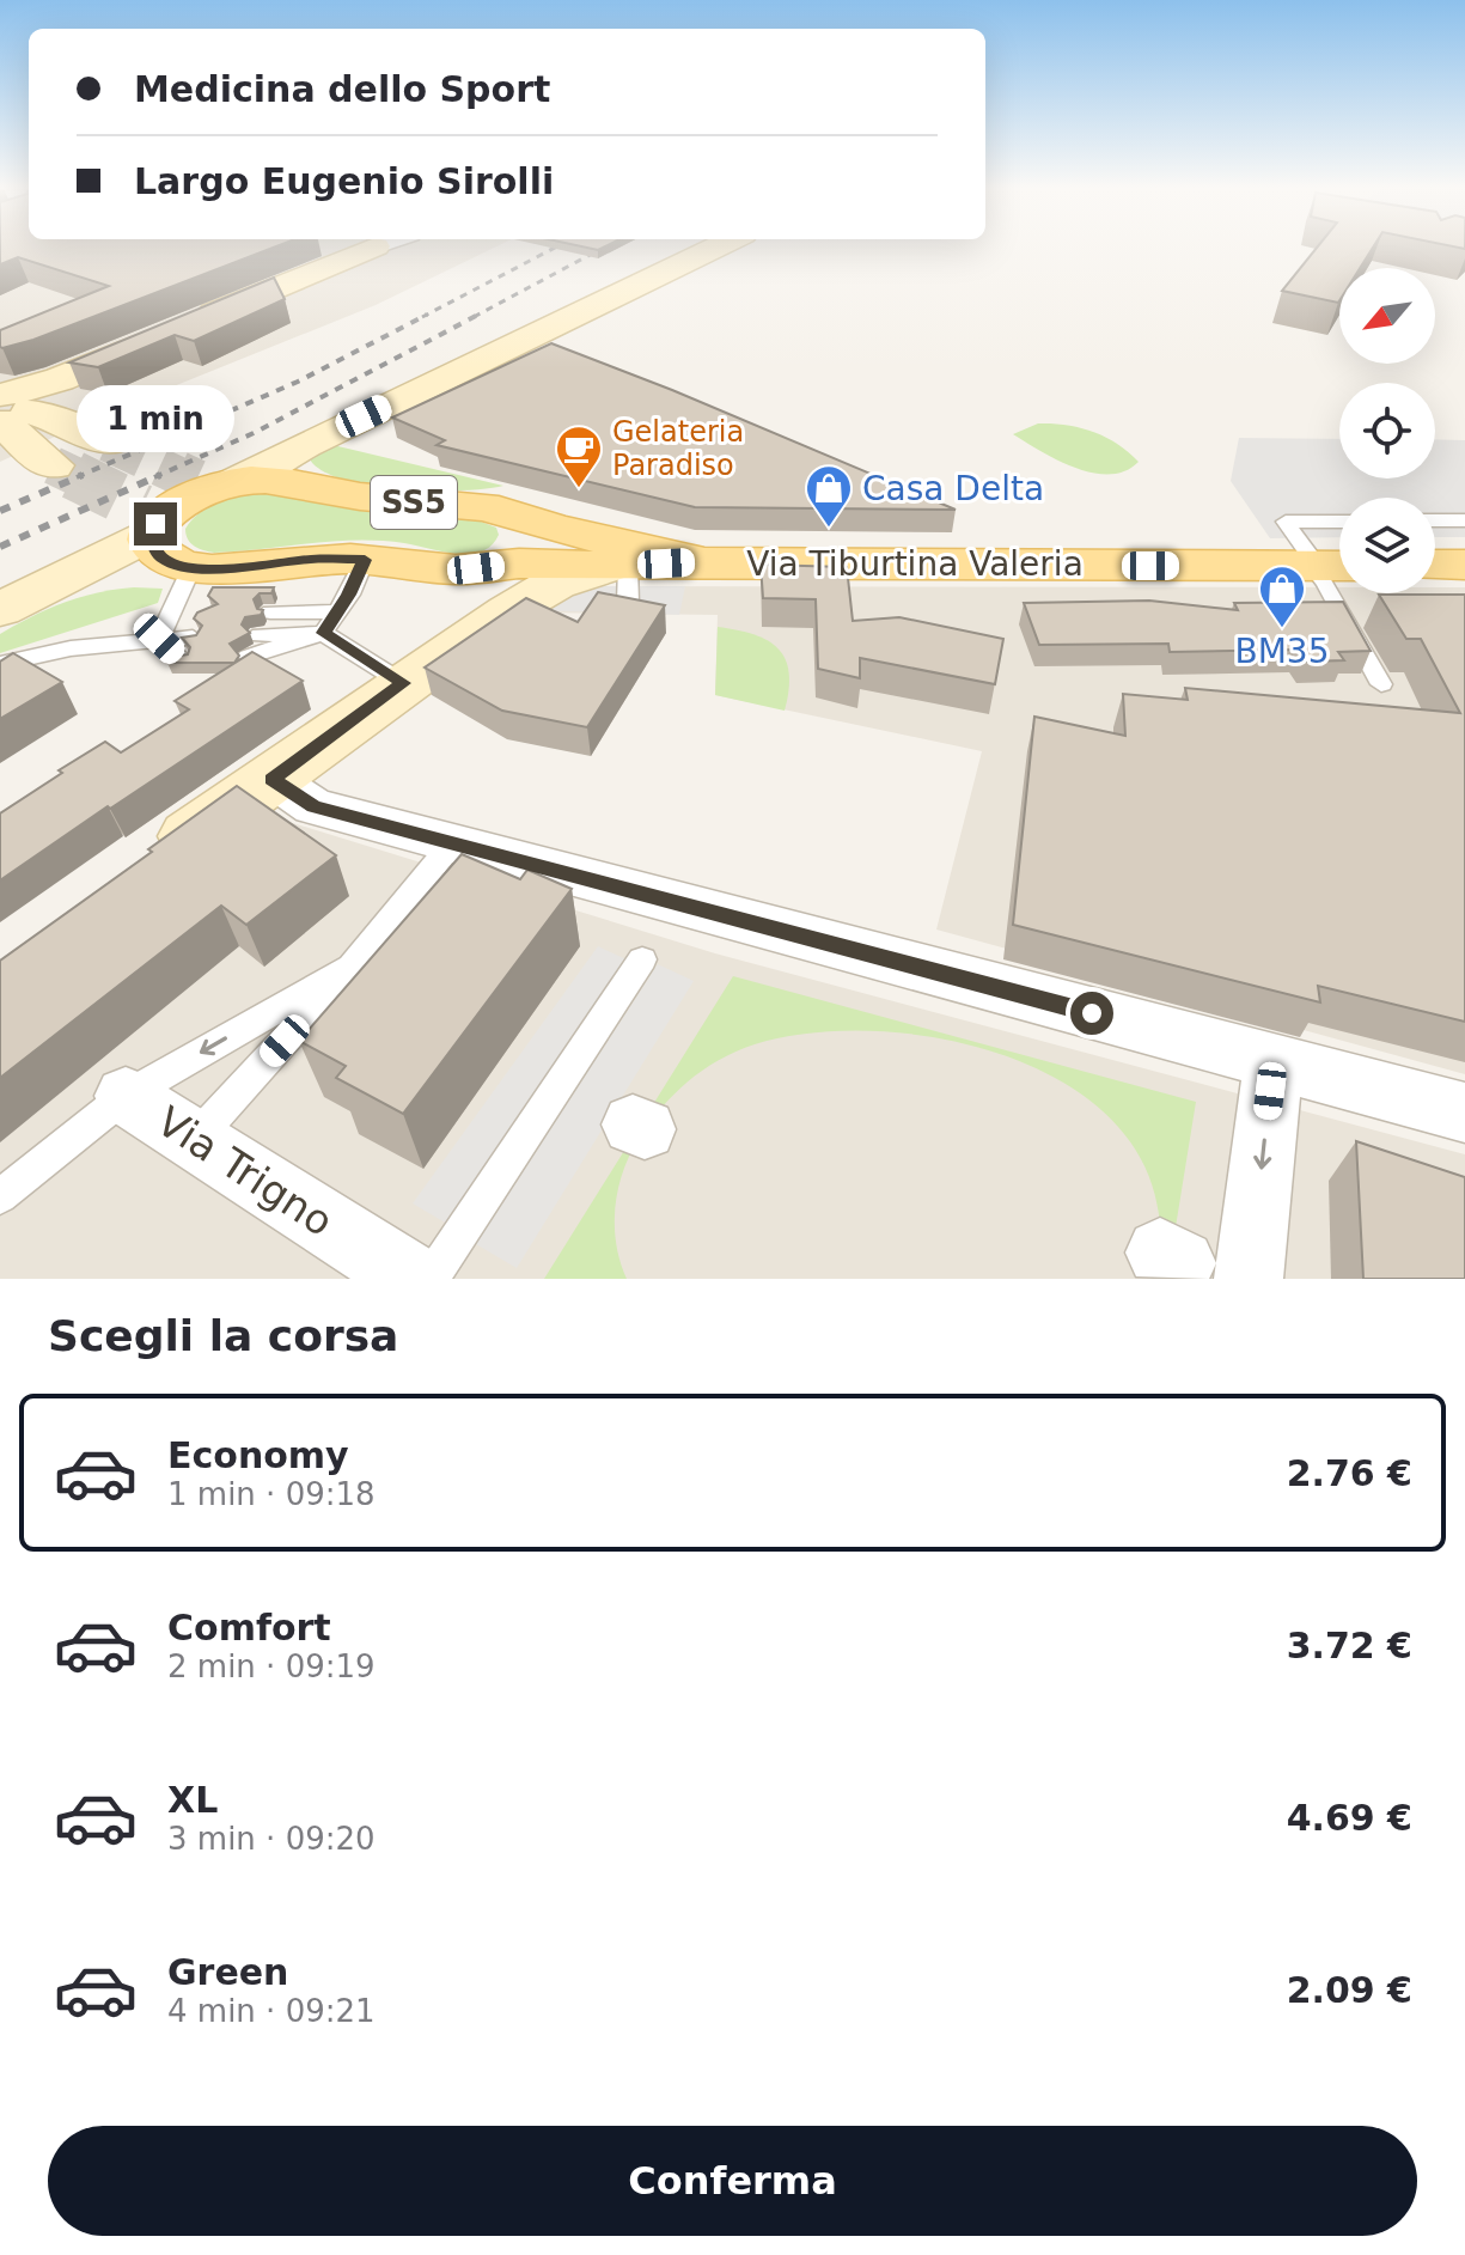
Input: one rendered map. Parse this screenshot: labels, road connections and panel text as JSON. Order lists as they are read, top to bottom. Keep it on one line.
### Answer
{"streets":{"main road":["SS5","Via Tiburtina Valeria"],"street":["Via Trigno"]},"crossings":[["SS5","Via Tiburtina Valeria"]],"places":{"cafe":["Gelateria Paradiso"],"shop":["Casa Delta","BM35"]},"north":"bottom left","page":{"banner":["Medicina dello Sport","Largo Eugenio Sirolli"],"bubble":"1 min","heading":"Scegli la corsa","list":[{"name":"Economy","note":"1 min · 09:18","value":"2.76 €"},{"name":"Comfort","note":"2 min · 09:19","value":"3.72 €"},{"name":"XL","note":"3 min · 09:20","value":"4.69 €"},{"name":"Green","note":"4 min · 09:21","value":"2.09 €"}],"buttons":"Conferma"}}
